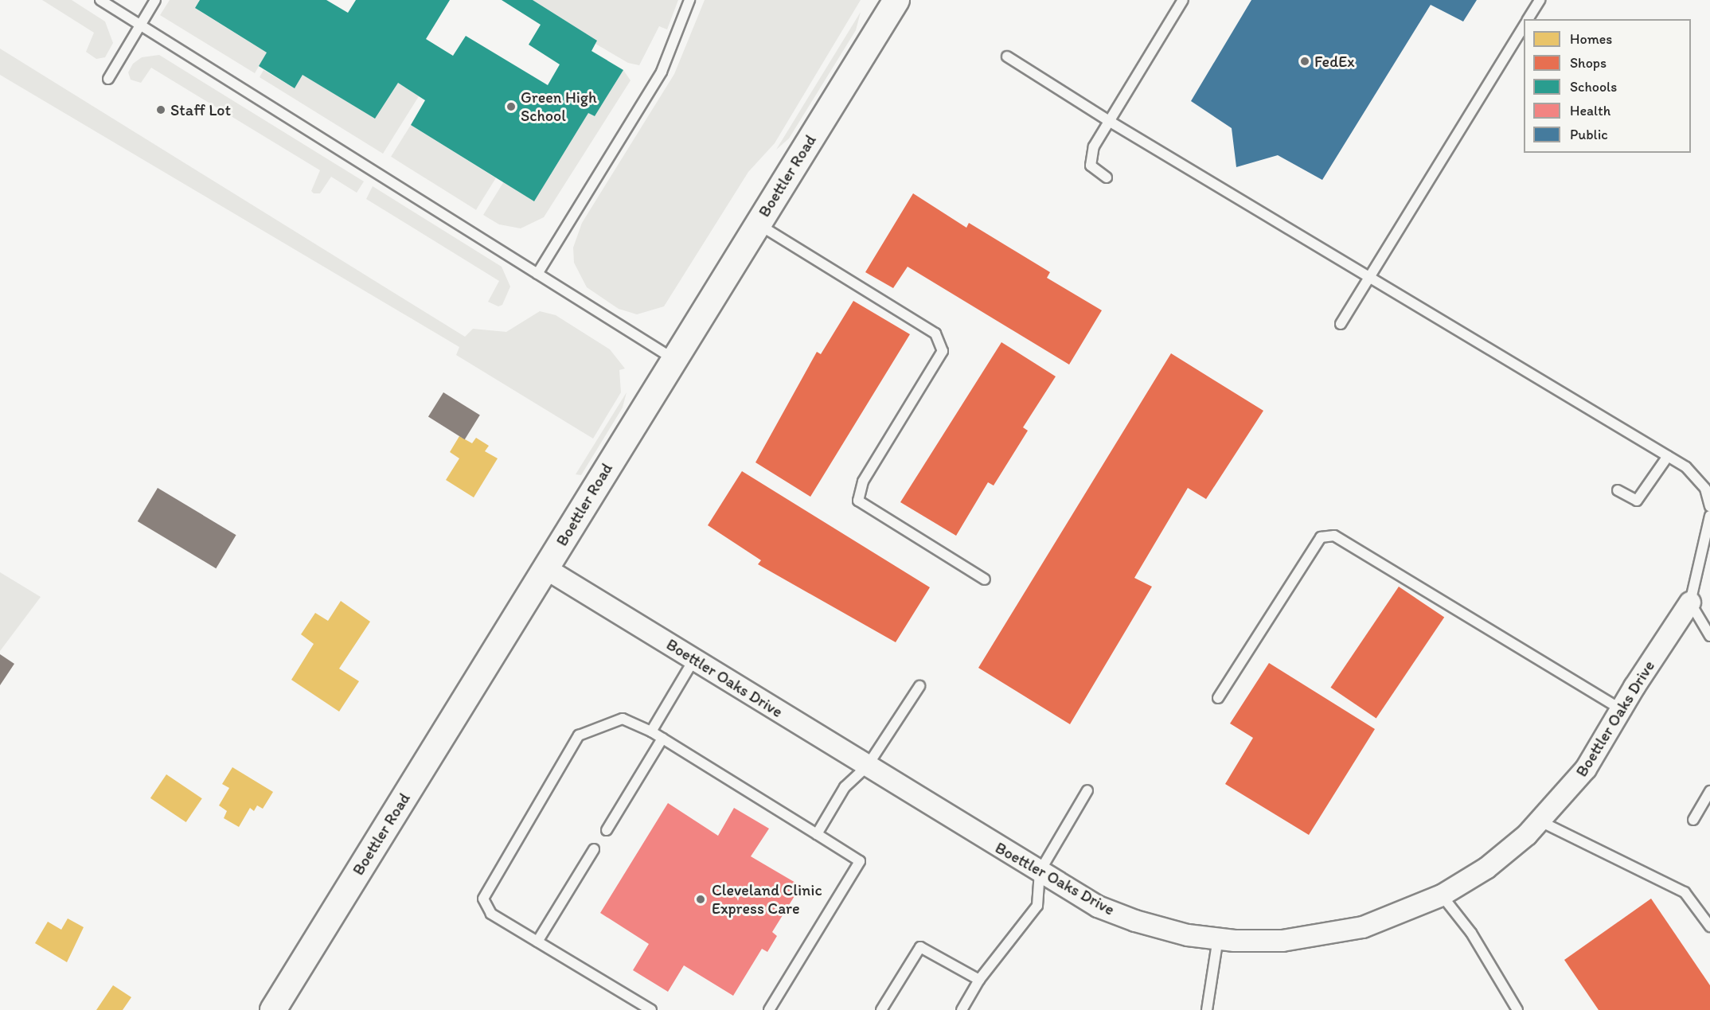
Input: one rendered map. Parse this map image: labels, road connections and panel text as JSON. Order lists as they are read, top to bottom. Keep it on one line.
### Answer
{"streets":{"street":["Boettler Road","Boettler Oaks Drive"]},"crossings":[["Boettler Road","Boettler Oaks Drive"]],"places":["FedEx","Green High School","Staff Lot","Cleveland Clinic Express Care"],"legend":["Homes","Shops","Schools","Health","Public"]}
